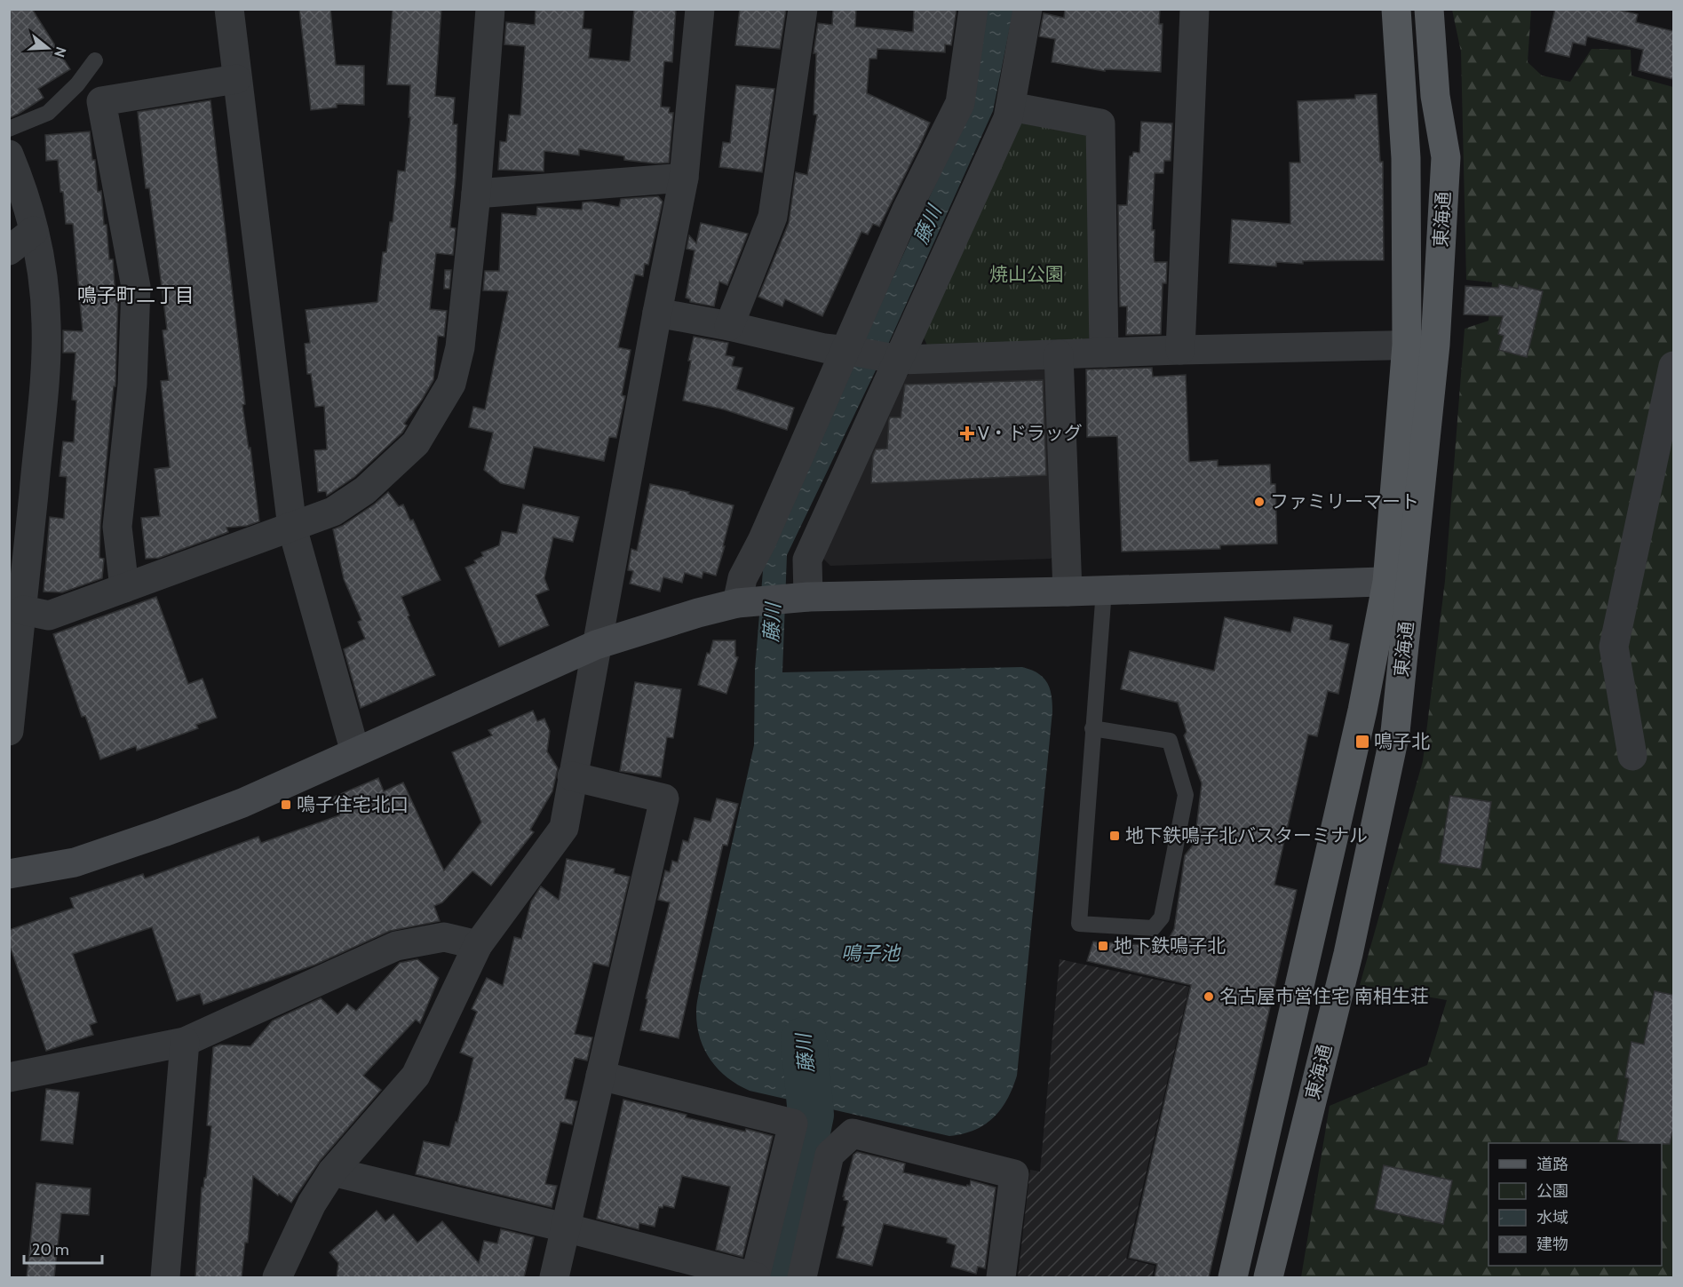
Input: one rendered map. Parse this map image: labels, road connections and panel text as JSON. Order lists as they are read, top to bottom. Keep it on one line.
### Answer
{"streets":{"main road":["東海通"]},"districts":["鳴子町二丁目"],"water":["藤川","鳴子池"],"parks":["焼山公園"],"places":{"health":["V・ドラッグ"],"other":["ファミリーマート","名古屋市営住宅 南相生荘"],"transit":["鳴子北","鳴子住宅北口","地下鉄鳴子北バスターミナル","地下鉄鳴子北"]},"legend":["道路","公園","水域","建物"],"scale_bar":"20 m","north":"right"}
